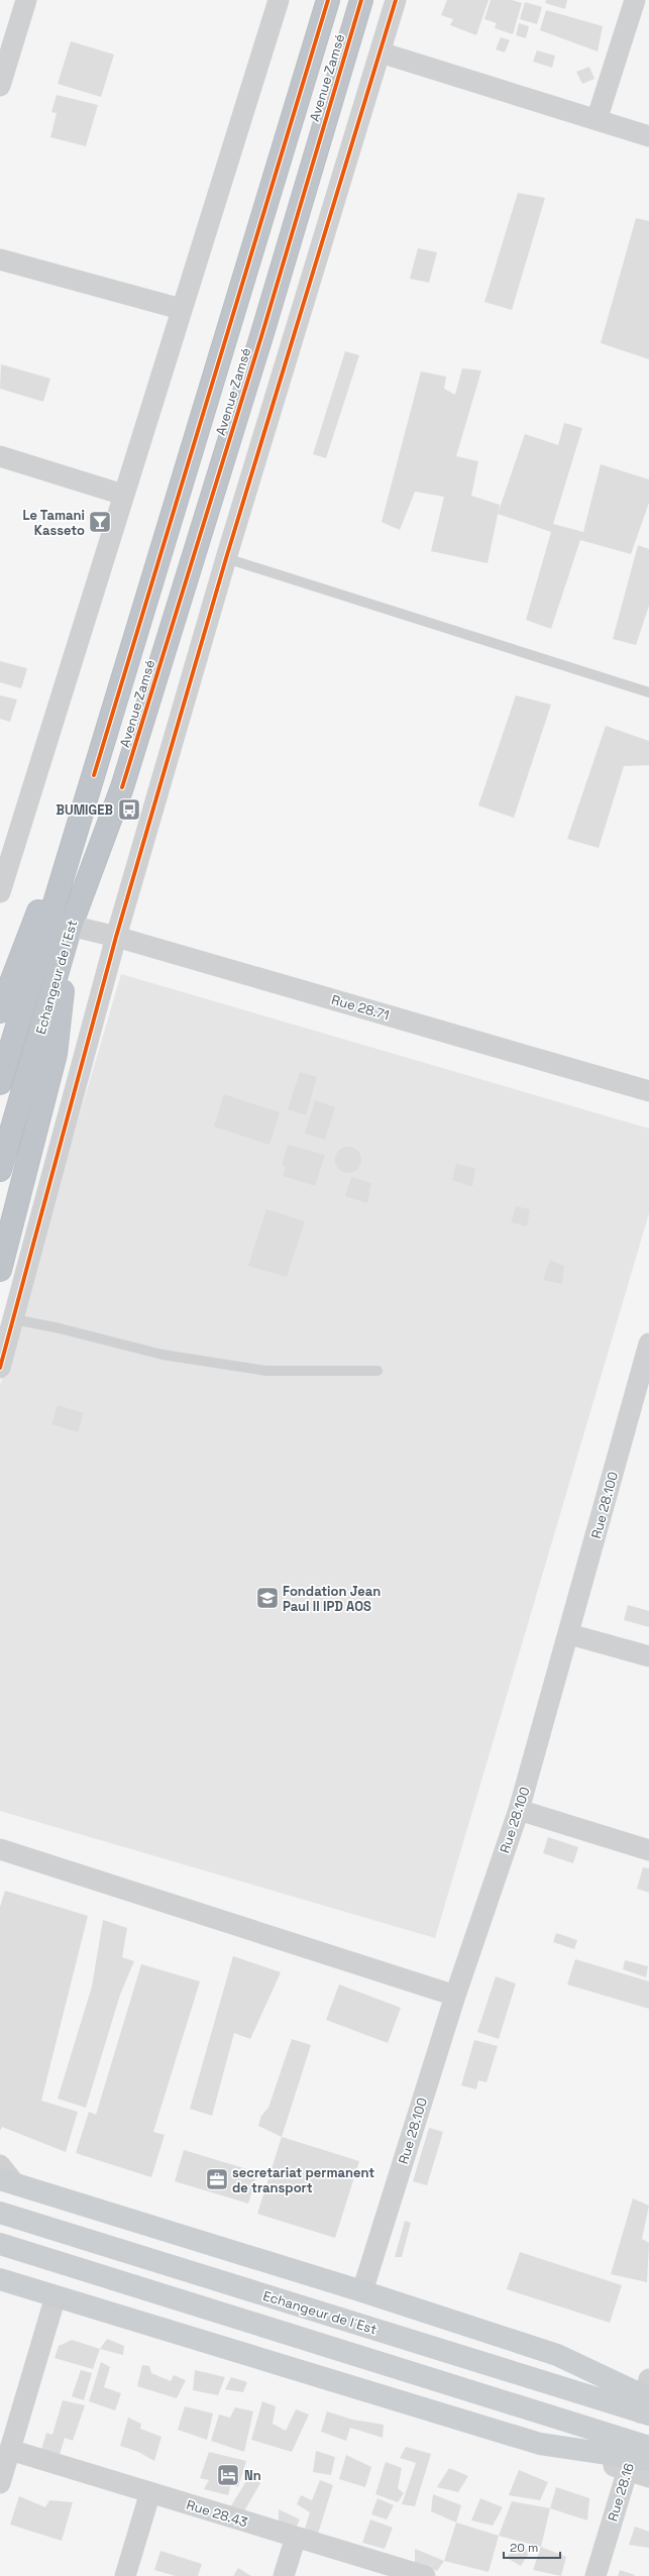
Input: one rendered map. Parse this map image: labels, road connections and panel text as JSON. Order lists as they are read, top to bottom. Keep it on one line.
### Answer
{"streets":{"highway":["Avenue Zamsé","Echangeur de l´Est"],"street":["Rue 28.71","Rue 28.100","Rue 28.16","Rue 28.43"]},"crossings":[["Avenue Zamsé","Echangeur de l´Est"],["Echangeur de l´Est","Rue 28.71"]],"places":{"bar":["Le Tamani Kasseto"],"bus stop":["BUMIGEB"],"school or university":["Fondation Jean Paul II IPD AOS"],"office":["secretariat permanent de transport"],"hotel":["Nn"]},"scale_bar":"20 m"}
